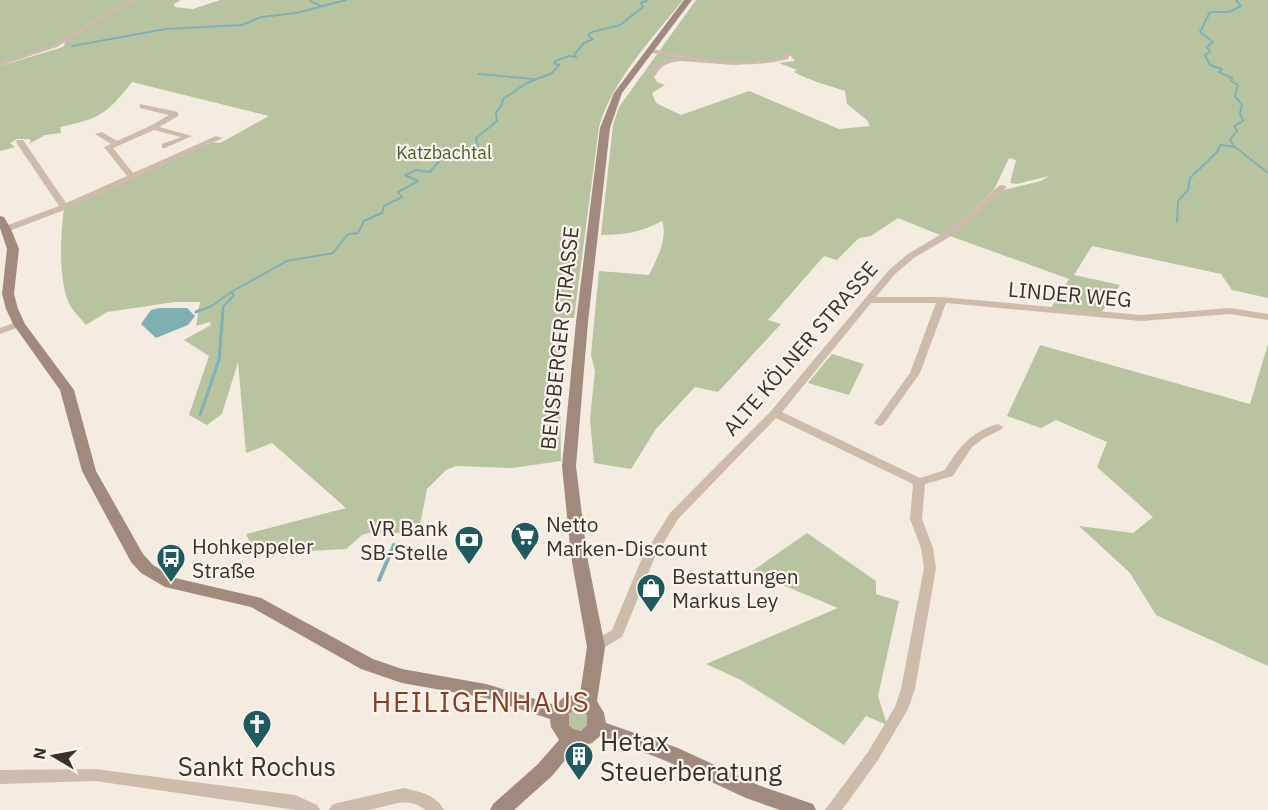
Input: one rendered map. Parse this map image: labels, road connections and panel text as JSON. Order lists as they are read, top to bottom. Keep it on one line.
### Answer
{"streets":{"main road":["BENSBERGER STRASSE"],"street":["LINDER WEG","ALTE KÖLNER STRASSE"]},"crossings":[["LINDER WEG","ALTE KÖLNER STRASSE"],["BENSBERGER STRASSE","ALTE KÖLNER STRASSE"]],"districts":["HEILIGENHAUS"],"parks":["Katzbachtal"],"places":{"supermarket":["Netto Marken-Discount"],"bank":["VR Bank SB-Stelle"],"bus stop":["Hohkeppeler Straße"],"shop":["Bestattungen Markus Ley"],"church":["Sankt Rochus"],"building":["Hetax Steuerberatung"]},"north":"left"}
